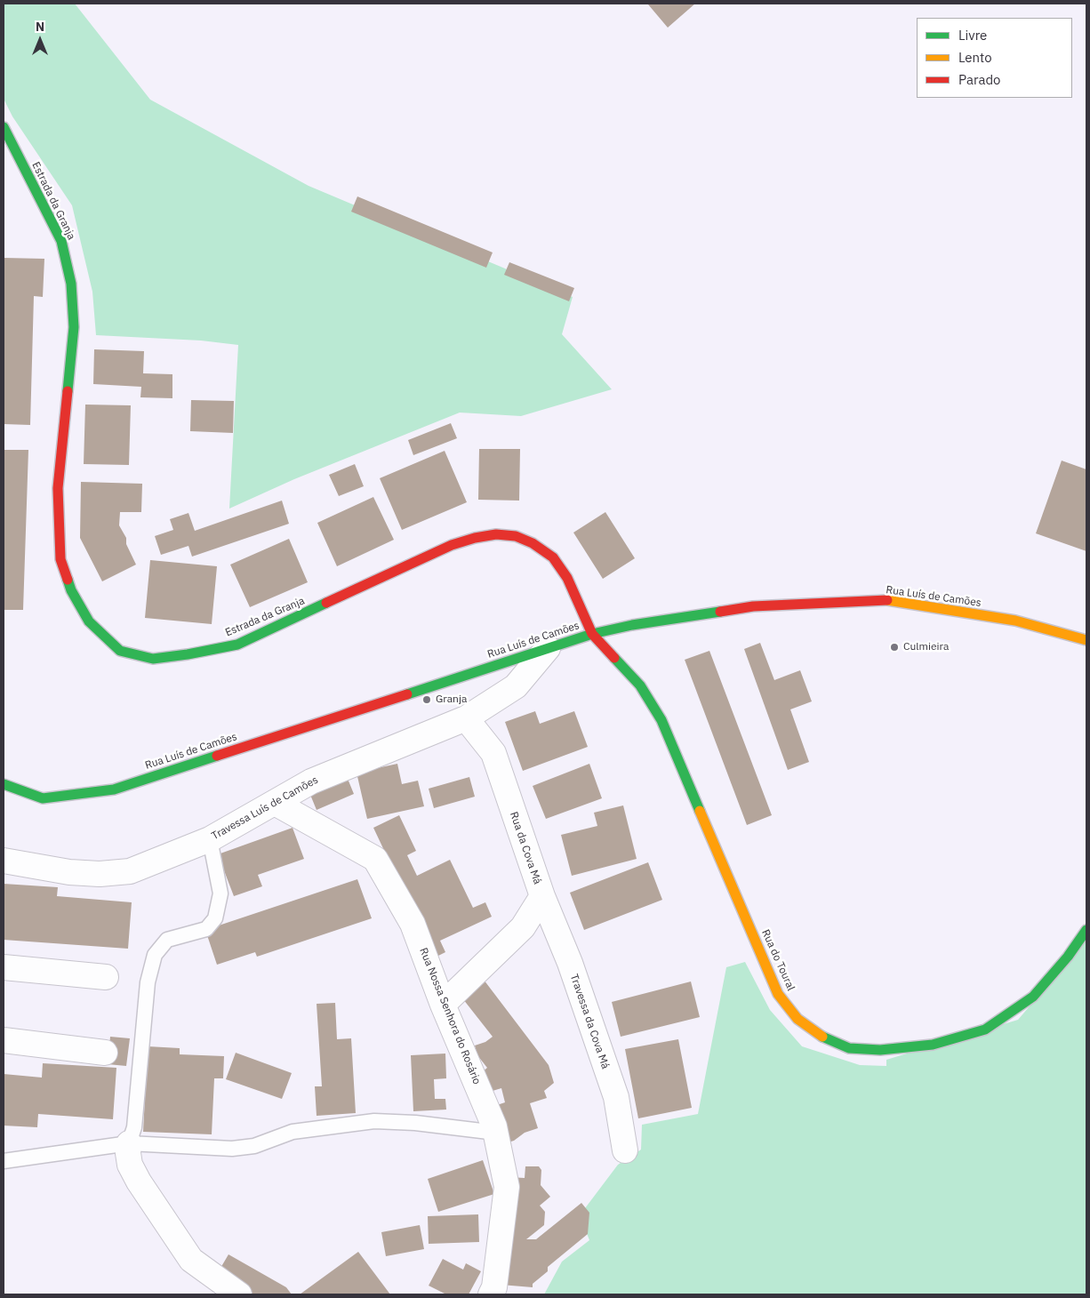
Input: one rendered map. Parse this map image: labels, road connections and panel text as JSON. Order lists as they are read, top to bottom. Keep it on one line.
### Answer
{"streets":{"street":["Estrada da Granja","Rua Luís de Camões","Travessa Luís de Camões","Rua da Cova Má","Rua do Toural","Rua Nossa Senhora do Rosário","Travessa da Cova Má"]},"crossings":[["Estrada da Granja","Rua Luís de Camões"],["Estrada da Granja","Rua do Toural"],["Rua Luís de Camões","Travessa Luís de Camões"],["Rua Luís de Camões","Rua do Toural"],["Travessa Luís de Camões","Rua da Cova Má"],["Travessa Luís de Camões","Rua Nossa Senhora do Rosário"],["Rua da Cova Má","Rua Nossa Senhora do Rosário"],["Rua da Cova Má","Travessa da Cova Má"]],"places":["Culmieira","Granja"],"legend":["Livre","Lento","Parado"],"north":"top"}
